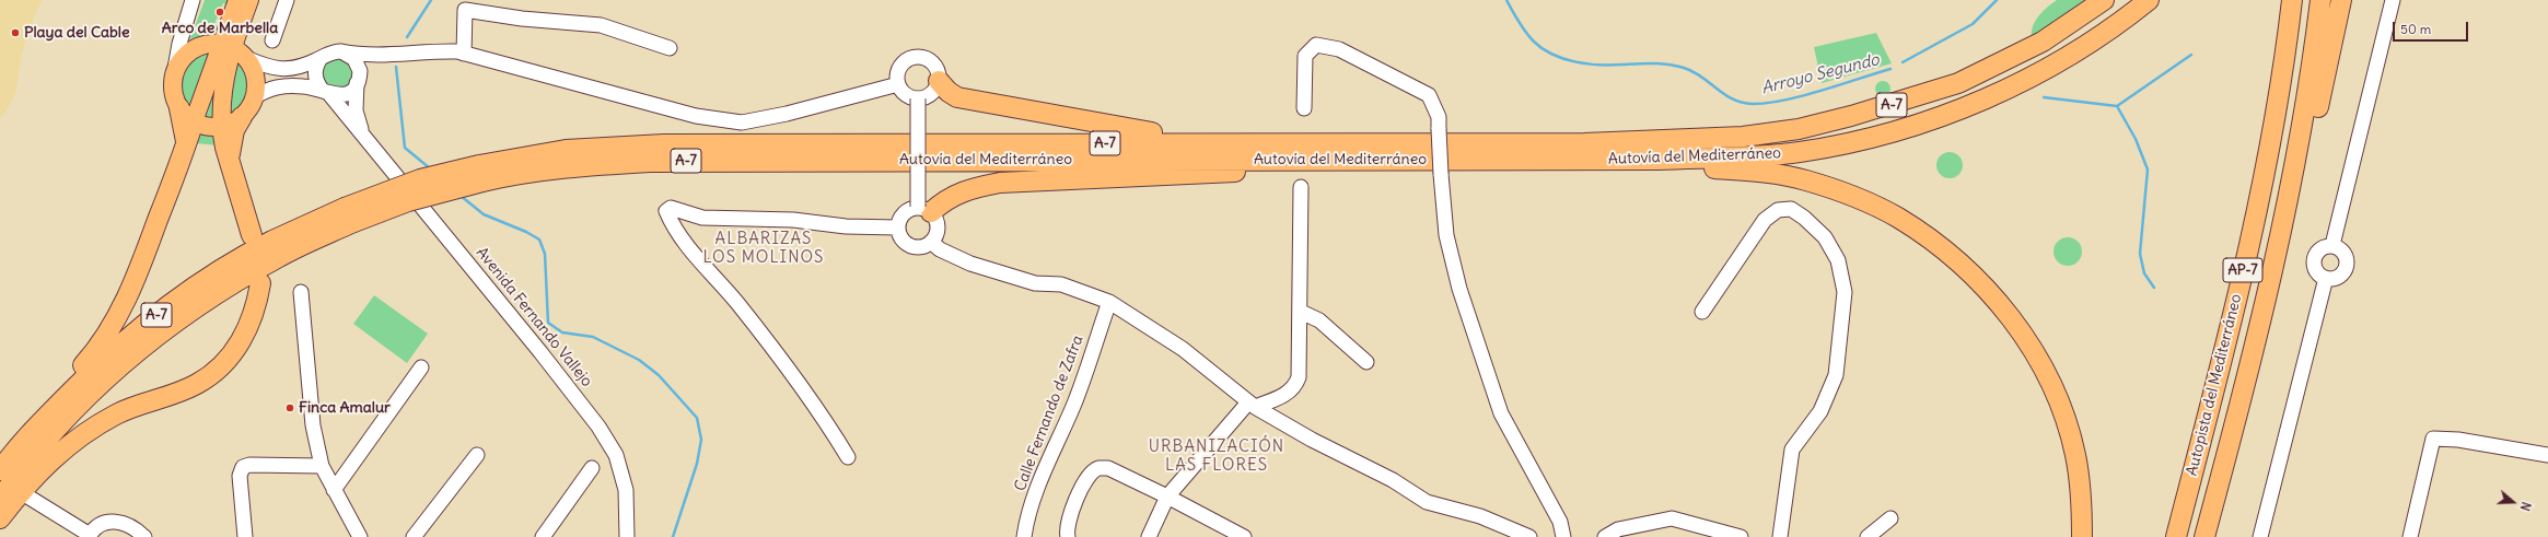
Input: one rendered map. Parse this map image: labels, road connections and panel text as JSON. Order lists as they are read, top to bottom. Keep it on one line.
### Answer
{"streets":{"highway":["A-7","Autovía del Mediterráneo","AP-7","Autopista del Mediterráneo"],"street":["Avenida Fernando Vallejo","Calle Fernando de Zafra"]},"districts":["ALBARIZAS LOS MOLINOS","URBANIZACIÓN LAS FLORES"],"water":["Arroyo Segundo"],"places":["Arco de Marbella","Playa del Cable","Finca Amalur"],"scale_bar":"50 m","north":"right"}
